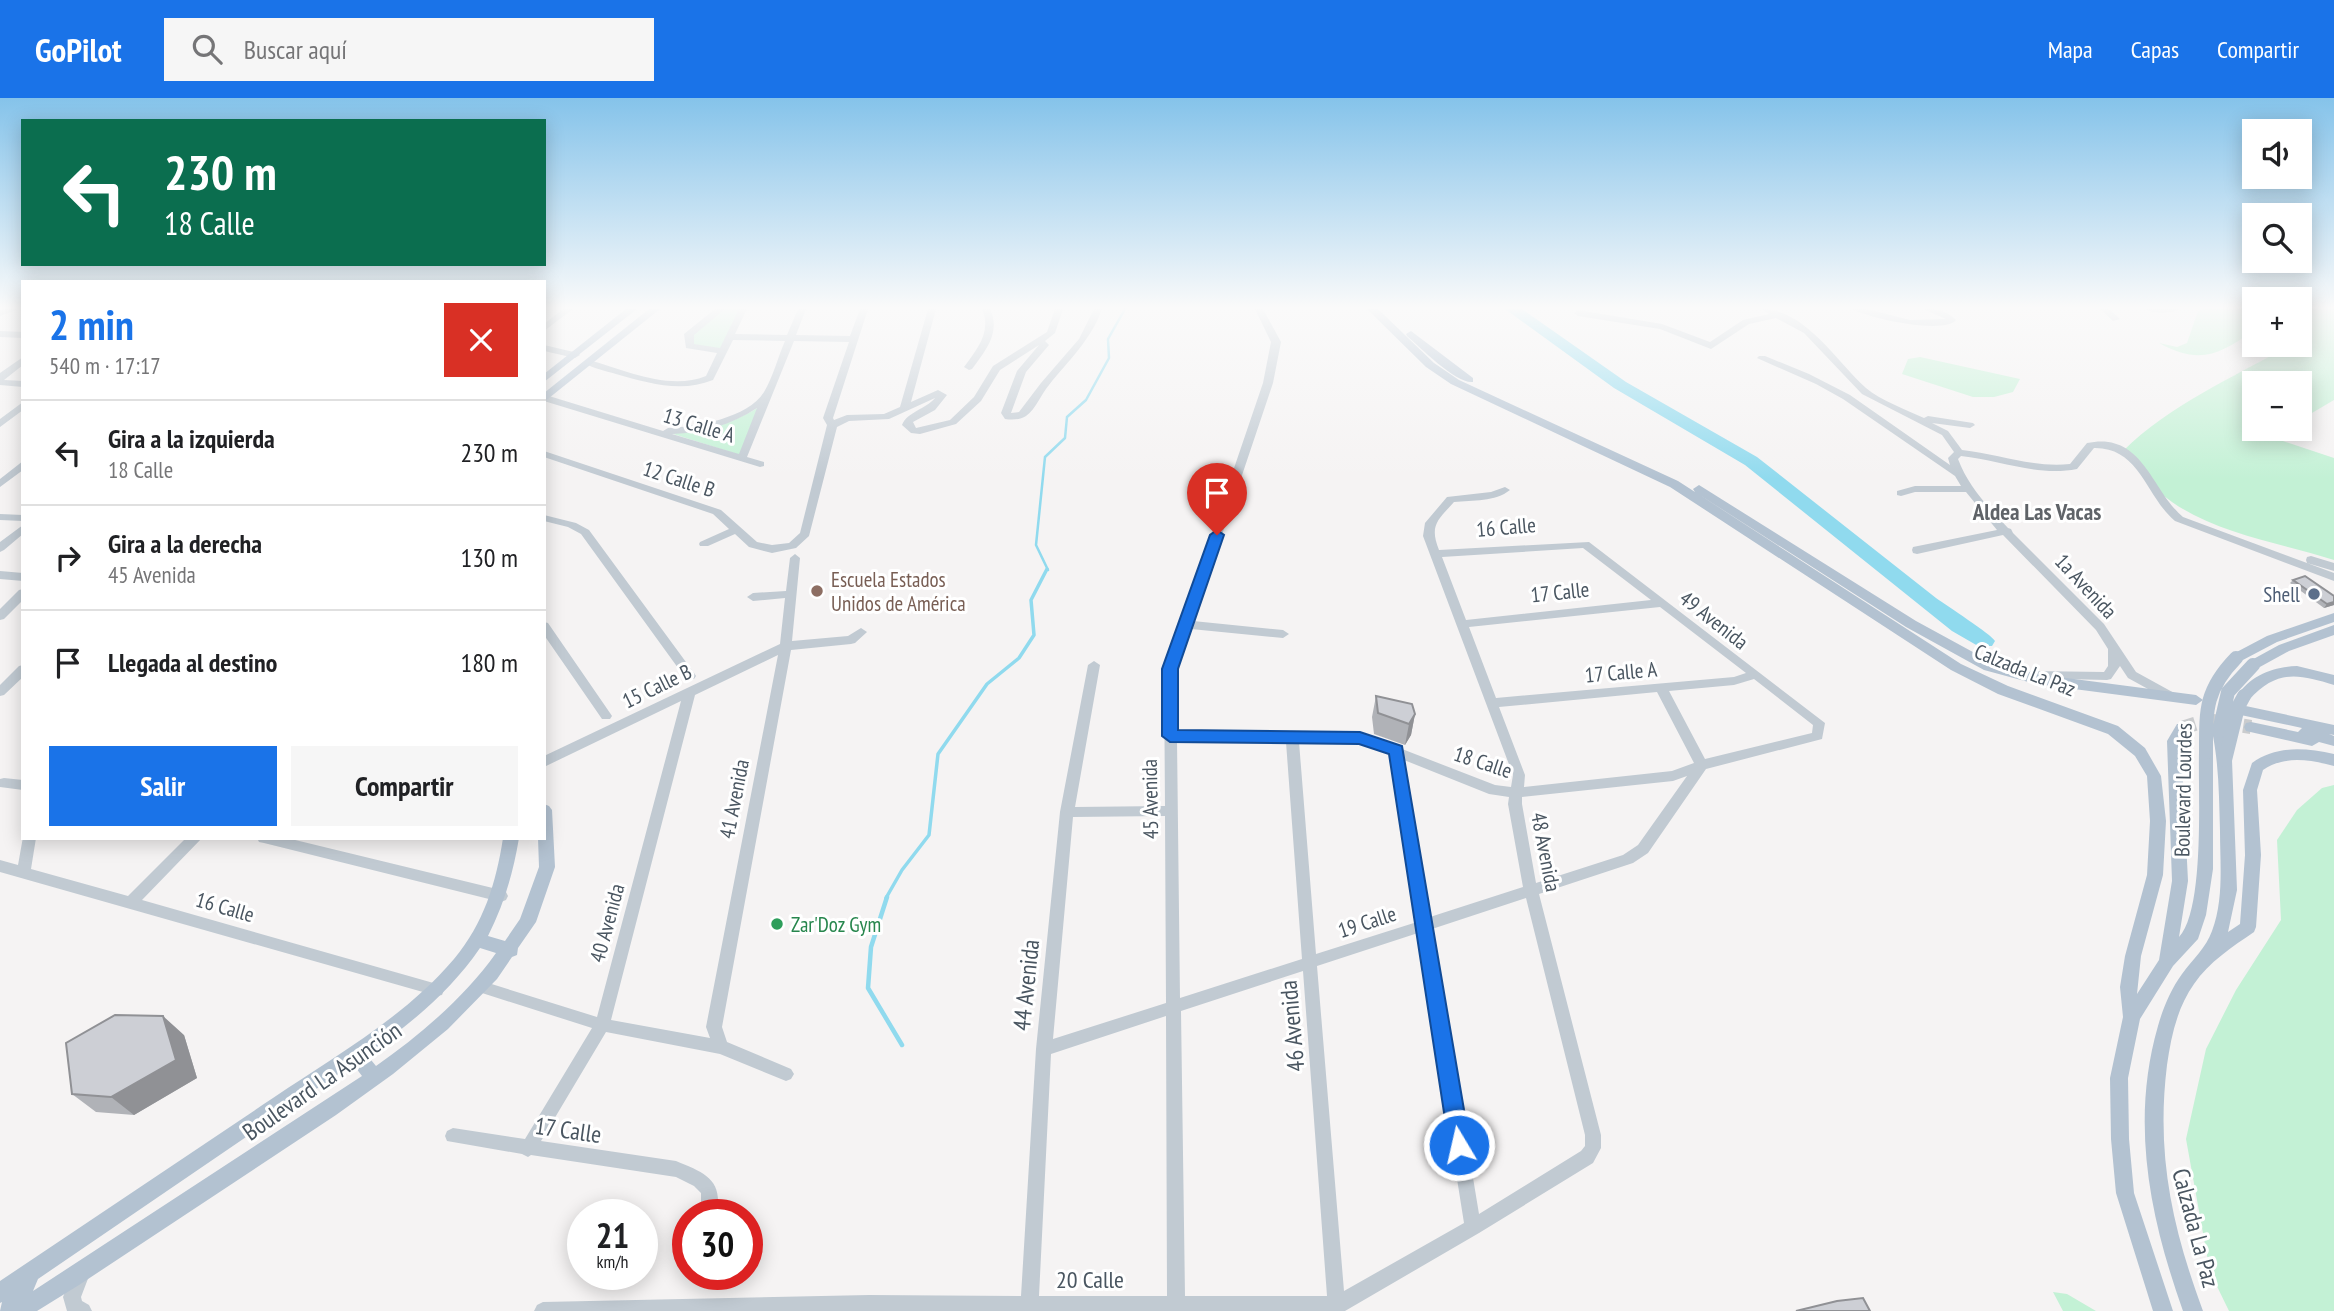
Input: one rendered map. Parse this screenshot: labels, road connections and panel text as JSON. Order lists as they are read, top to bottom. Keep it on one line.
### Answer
{"streets":{"main road":["Calzada La Paz","Boulevard Lourdes","Boulevard La Asunción"],"street":["13 Calle A","12 Calle B","16 Calle","1a Avenida","17 Calle","49 Avenida","17 Calle A","15 Calle B","18 Calle","41 Avenida","45 Avenida","48 Avenida","19 Calle","40 Avenida","44 Avenida","46 Avenida","20 Calle"]},"crossings":[["12 Calle B","41 Avenida"],["16 Calle","49 Avenida"],["16 Calle","48 Avenida"],["16 Calle","Boulevard La Asunción"],["1a Avenida","Calzada La Paz"],["17 Calle","49 Avenida"],["17 Calle","48 Avenida"],["17 Calle","40 Avenida"],["49 Avenida","17 Calle A"],["49 Avenida","18 Calle"],["Calzada La Paz","Boulevard Lourdes"],["17 Calle A","48 Avenida"],["15 Calle B","41 Avenida"],["15 Calle B","40 Avenida"],["18 Calle","45 Avenida"],["18 Calle","48 Avenida"],["18 Calle","19 Calle"],["18 Calle","46 Avenida"],["45 Avenida","19 Calle"],["45 Avenida","20 Calle"],["48 Avenida","19 Calle"],["19 Calle","44 Avenida"],["19 Calle","46 Avenida"],["44 Avenida","20 Calle"],["46 Avenida","20 Calle"]],"districts":["Aldea Las Vacas"],"places":["Escuela Estados Unidos de América","Shell","Zar'Doz Gym"],"page":{"header":"GoPilot","search":"Buscar aquí","nav":["Mapa","Capas","Compartir"],"map_buttons":["+","−"],"turn":["230 m","18 Calle"],"heading":["2 min","540 m · 17:17"],"list":[{"name":"Gira a la izquierda","note":"18 Calle","value":"230 m"},{"name":"Gira a la derecha","note":"45 Avenida","value":"130 m"},{"name":"Llegada al destino","value":"180 m"}],"buttons":["Salir","Compartir"],"speed":"21 km/h","limit":"30"}}
